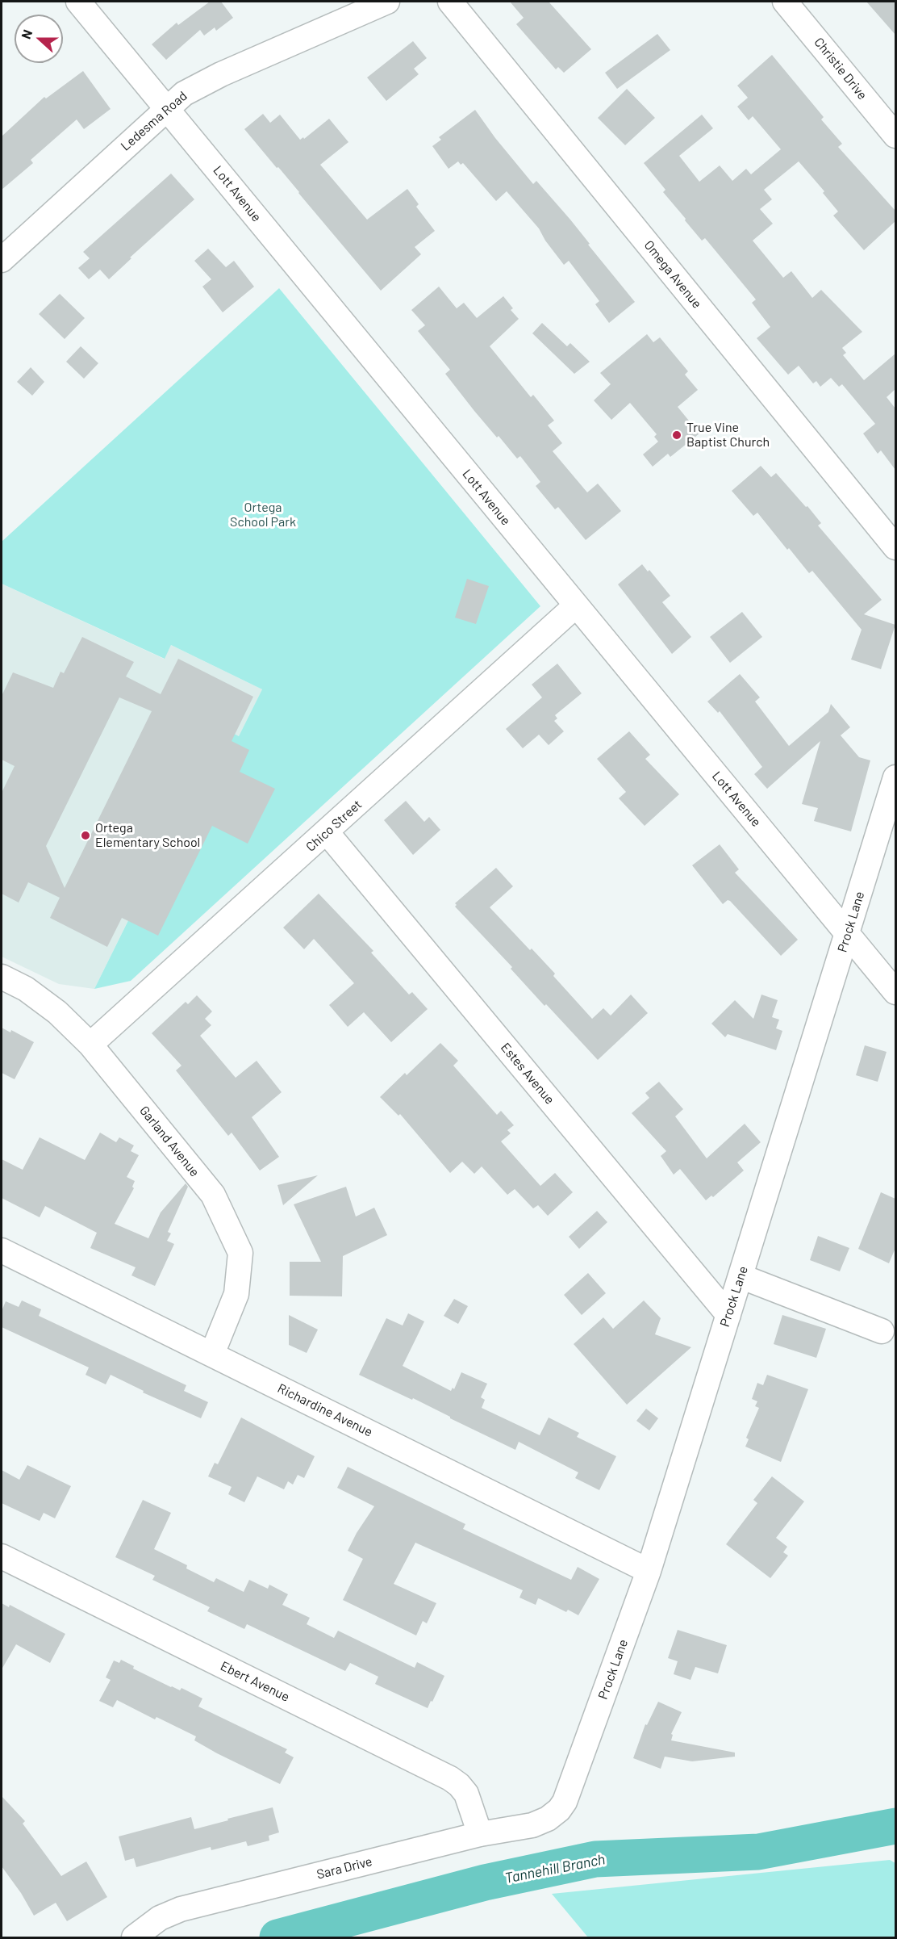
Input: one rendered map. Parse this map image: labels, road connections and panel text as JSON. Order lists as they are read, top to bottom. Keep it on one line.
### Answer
{"streets":{"street":["Christie Drive","Ledesma Road","Lott Avenue","Omega Avenue","Chico Street","Prock Lane","Estes Avenue","Garland Avenue","Richardine Avenue","Ebert Avenue","Sara Drive"]},"crossings":[["Ledesma Road","Lott Avenue"],["Lott Avenue","Chico Street"],["Lott Avenue","Prock Lane"],["Chico Street","Estes Avenue"],["Chico Street","Garland Avenue"],["Prock Lane","Estes Avenue"],["Prock Lane","Richardine Avenue"],["Prock Lane","Sara Drive"],["Garland Avenue","Richardine Avenue"],["Ebert Avenue","Sara Drive"]],"water":["Tannehill Branch"],"parks":["Ortega School Park"],"places":["True Vine Baptist Church","Ortega Elementary School"],"north":"left"}
